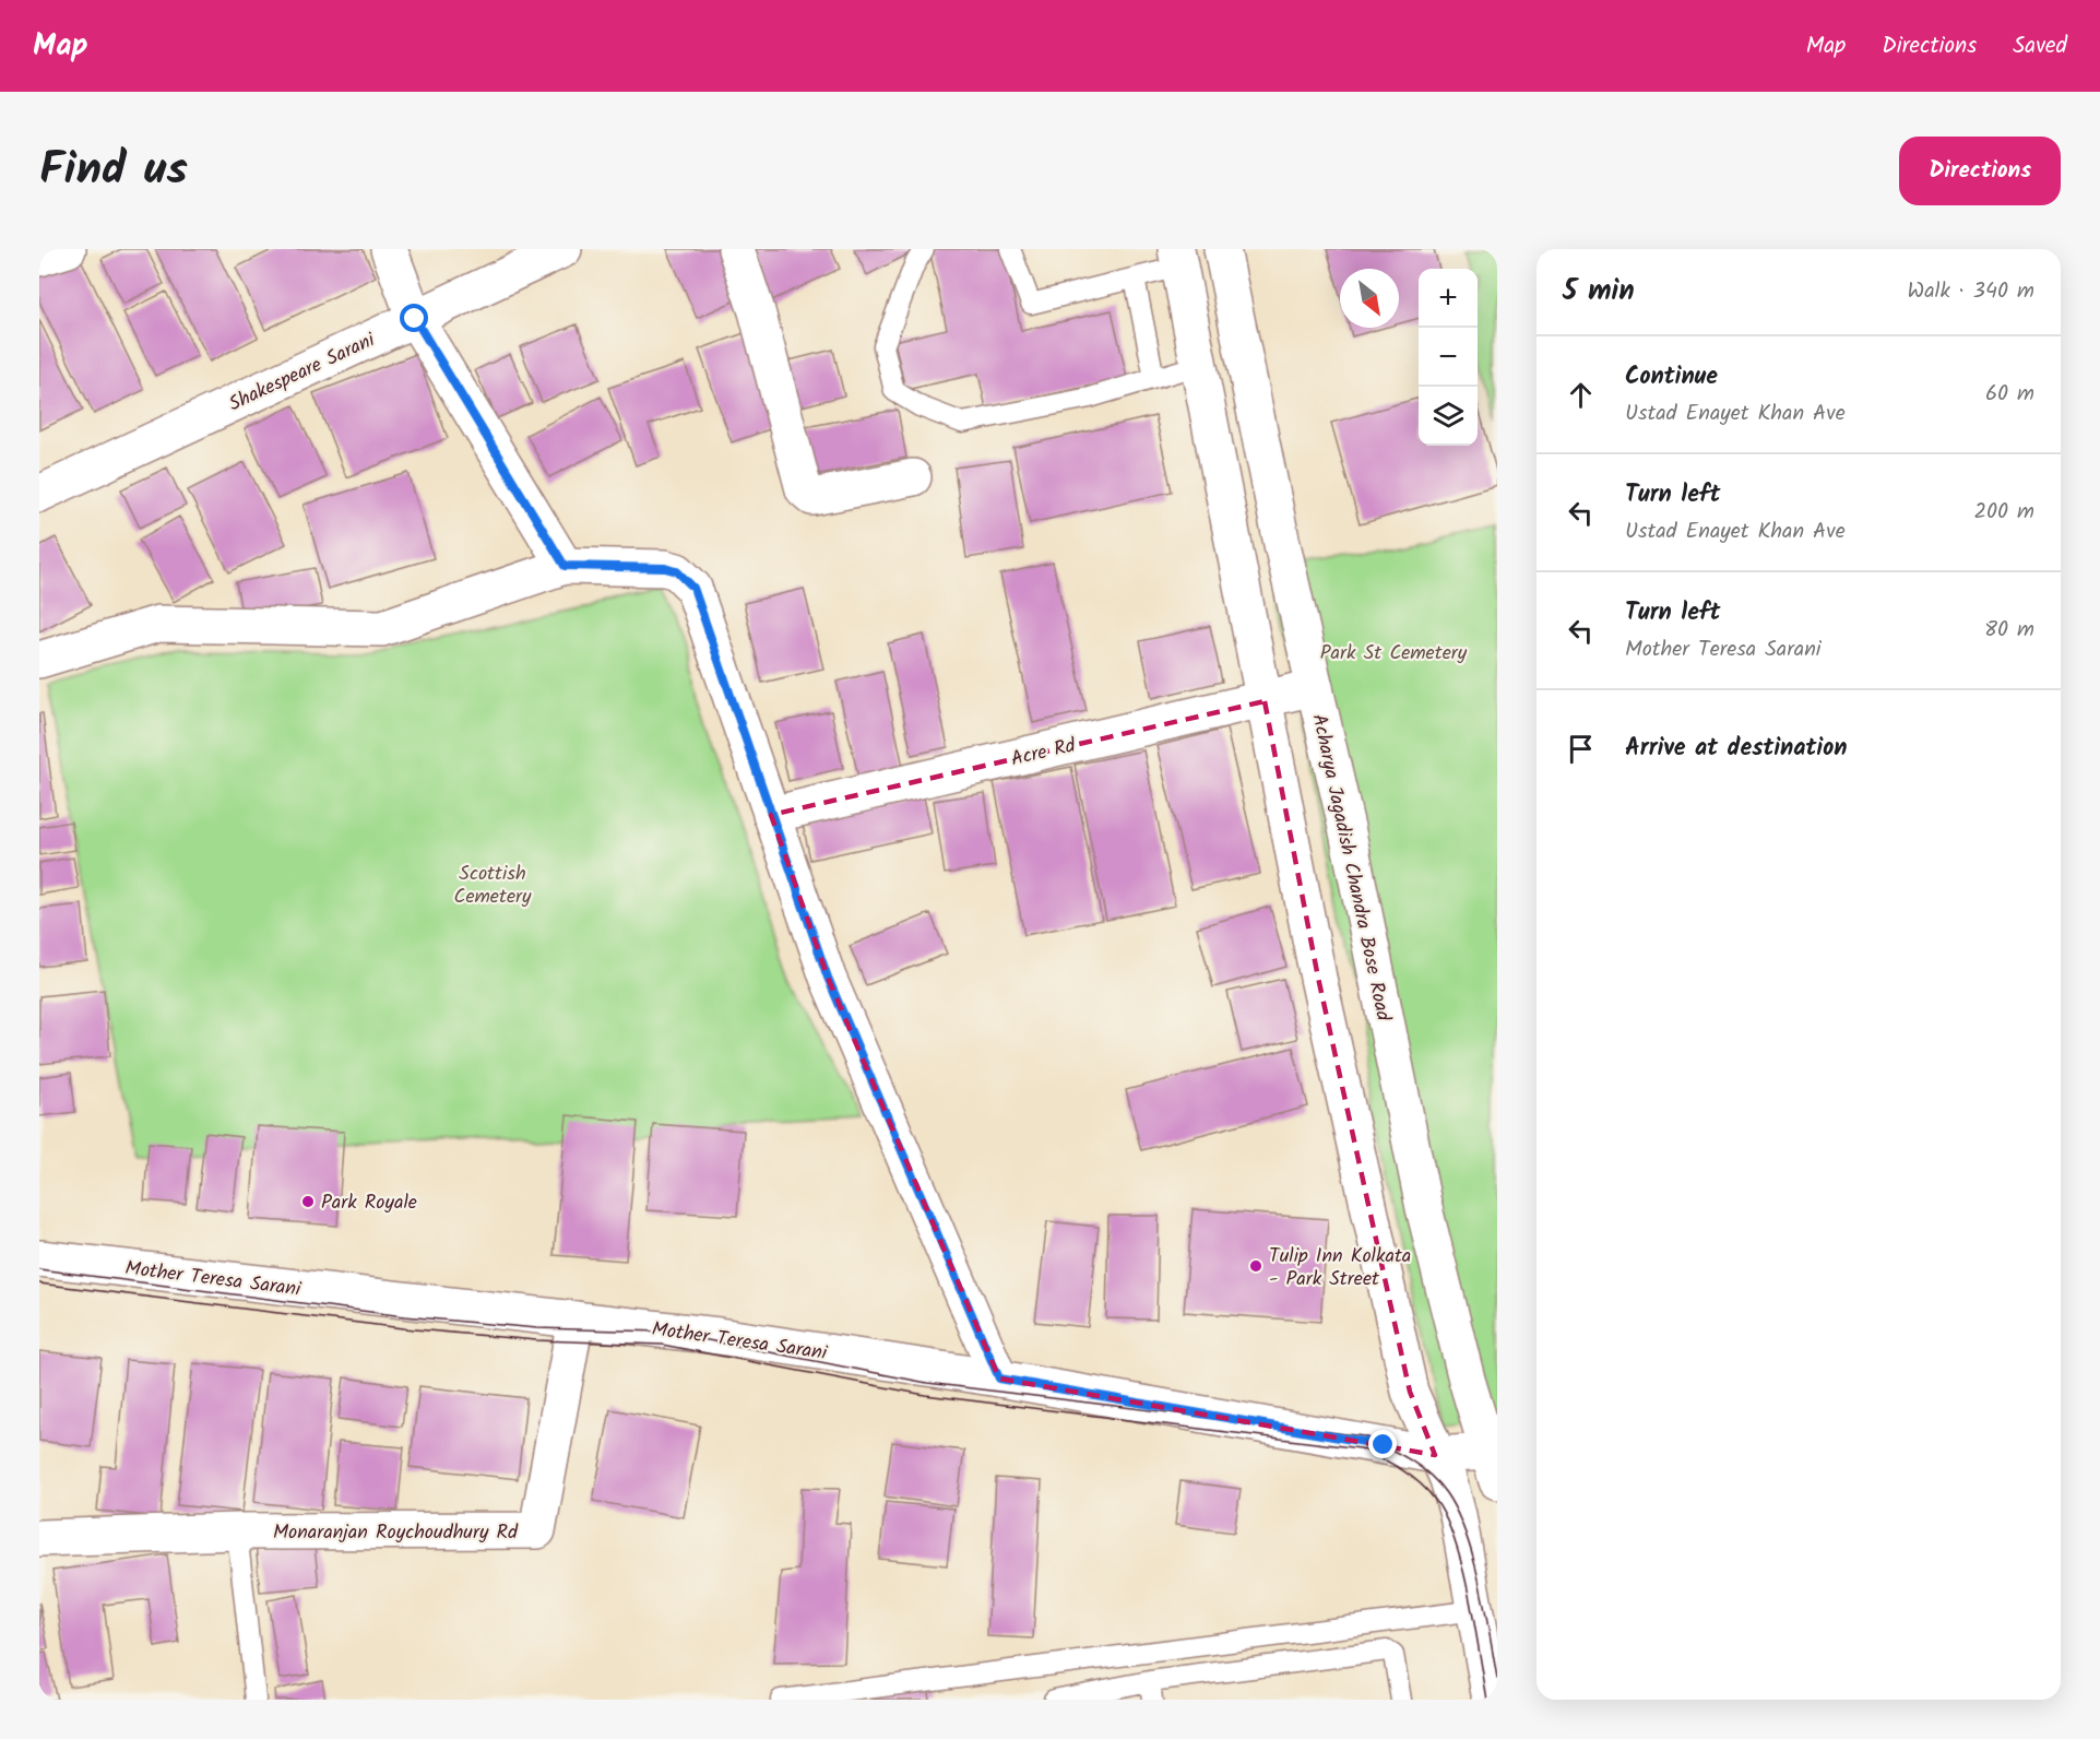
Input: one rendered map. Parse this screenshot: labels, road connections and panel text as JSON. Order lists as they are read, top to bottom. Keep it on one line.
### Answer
{"streets":{"main road":["Shakespeare Sarani","Acre Rd","Acharya Jagadish Chandra Bose Road","Mother Teresa Sarani","Monaranjan Roychoudhury Rd"]},"crossings":[["Acre Rd","Acharya Jagadish Chandra Bose Road"],["Acharya Jagadish Chandra Bose Road","Mother Teresa Sarani"],["Mother Teresa Sarani","Monaranjan Roychoudhury Rd"]],"parks":["Park St Cemetery","Scottish Cemetery"],"places":["Park Royale","Tulip Inn Kolkata - Park Street"],"north":"bottom right","page":{"header":"Map","nav":["Map","Directions","Saved"],"title":"Find us","buttons":"Directions","heading":["5 min","Walk · 340 m"],"map_buttons":["+","−"],"list":[["Continue","Ustad Enayet Khan Ave","60 m"],["Turn left","Ustad Enayet Khan Ave","200 m"],["Turn left","Mother Teresa Sarani","80 m"],"Arrive at destination"]}}
